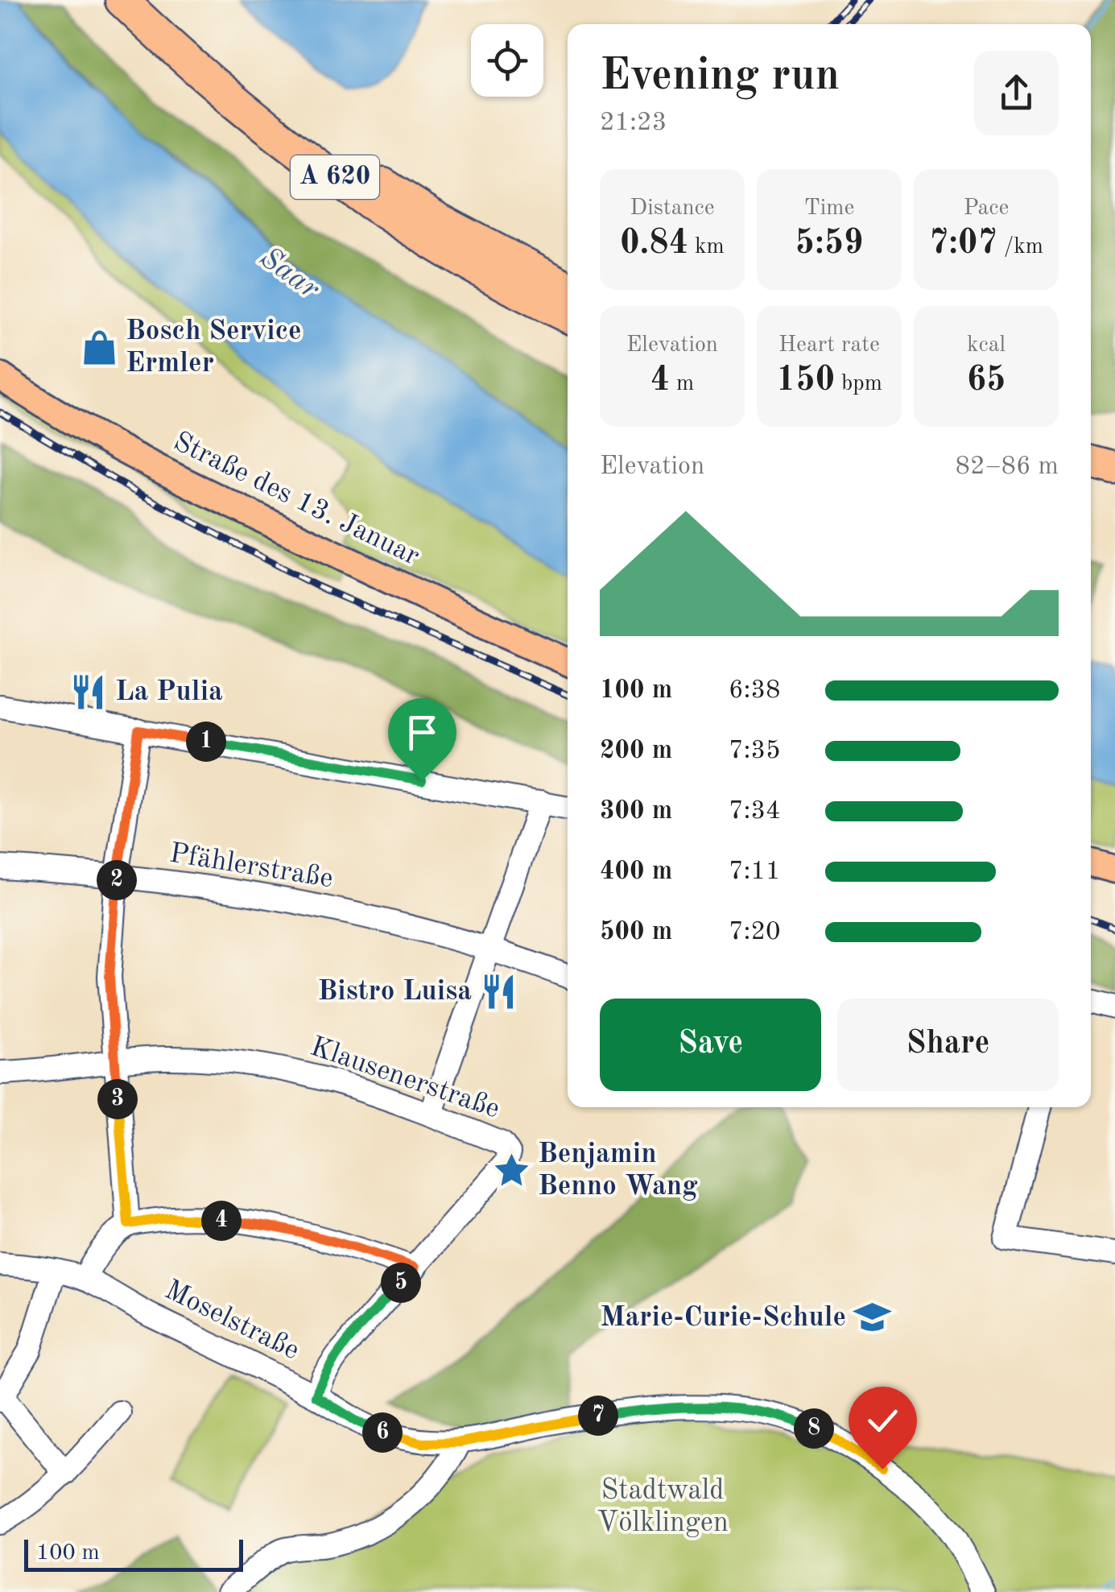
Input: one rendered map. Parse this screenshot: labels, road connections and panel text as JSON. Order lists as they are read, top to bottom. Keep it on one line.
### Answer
{"streets":{"highway":["A 620"],"main road":["Straße des 13. Januar"],"street":["Pfählerstraße","Klausenerstraße","Moselstraße"]},"water":["Saar"],"parks":["Stadtwald Völklingen"],"places":{"shop":["Bosch Service Ermler"],"restaurant":["La Pulia","Bistro Luisa"],"place":["Benjamin Benno Wang"],"school or university":["Marie-Curie-Schule"]},"scale_bar":"100 m","page":{"heading":["Evening run","21:23"],"stats":[["Distance","0.84 km"],["Time","5:59"],["Pace","7:07 /km"],["Elevation","4 m"],["Heart rate","150 bpm"],["kcal","65"]],"chart":["Elevation","82–86 m"],"list":[{"name":"100 m","note":"6:38"},{"name":"200 m","note":"7:35"},{"name":"300 m","note":"7:34"},{"name":"400 m","note":"7:11"},{"name":"500 m","note":"7:20"}],"pins":["1","2","3","4","5","7","8","6"],"buttons":["Save","Share"],"scale":"100 m"}}
